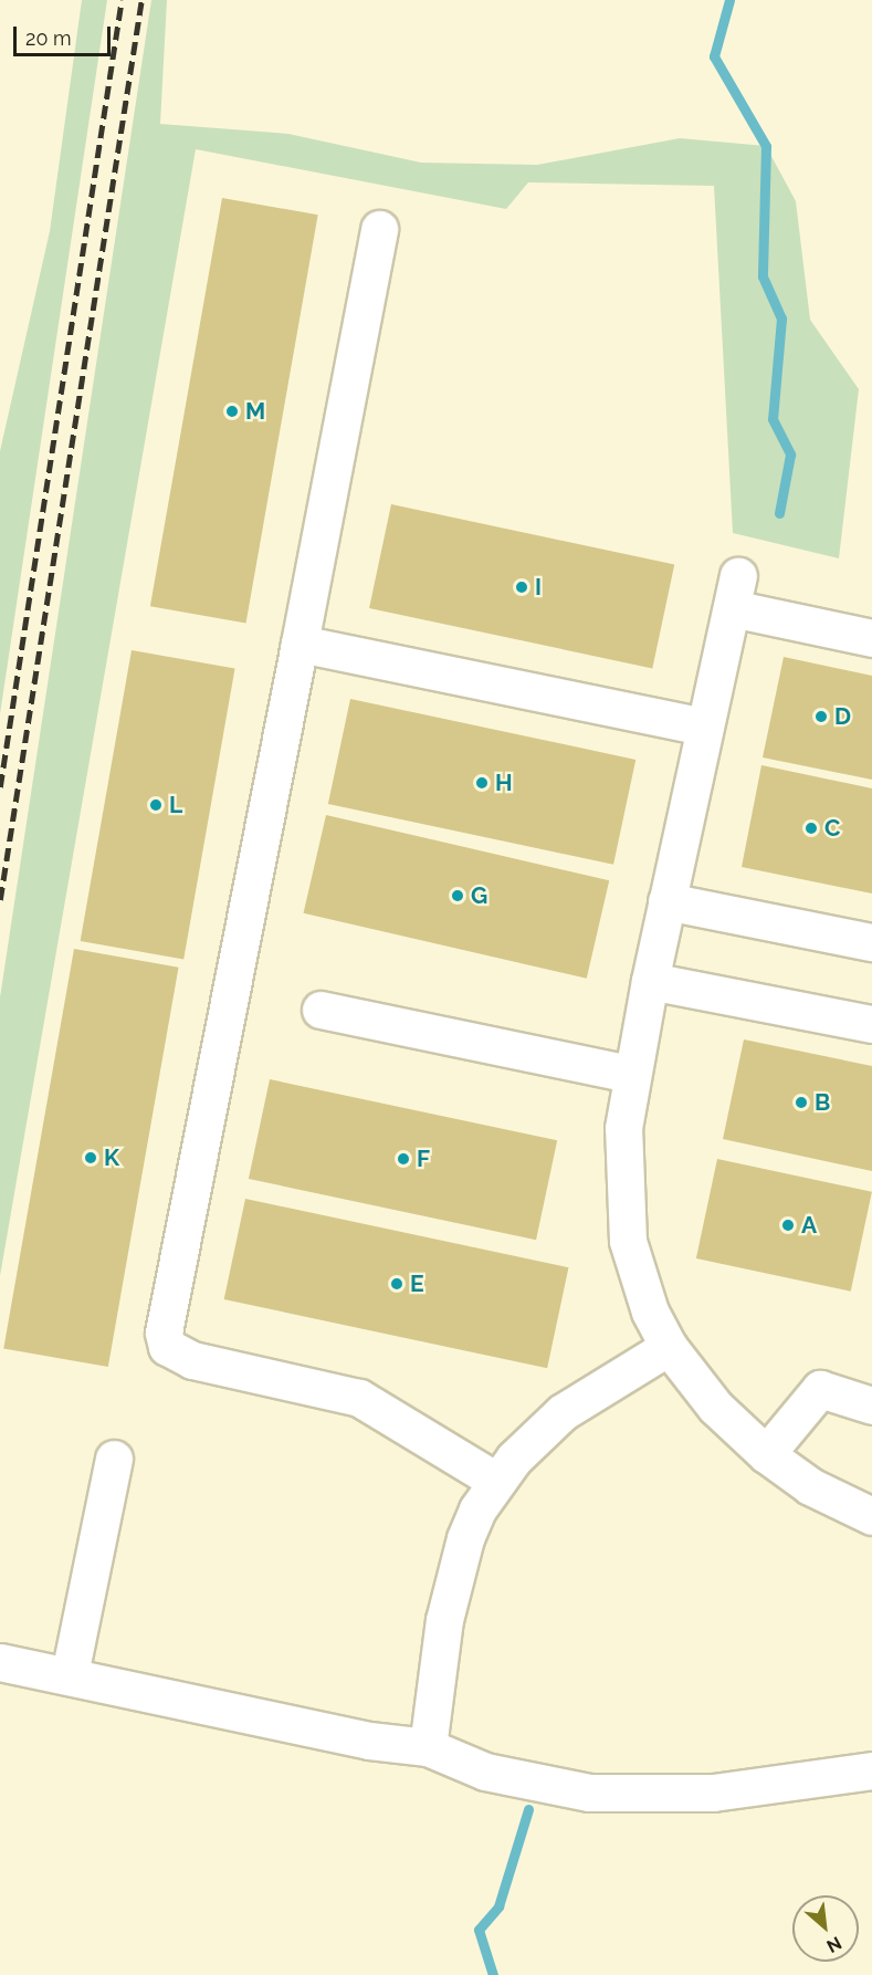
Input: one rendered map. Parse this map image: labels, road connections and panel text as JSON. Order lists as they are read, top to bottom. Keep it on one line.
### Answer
{"places":["M","I","D","H","L","C","G","B","K","F","A","E"],"scale_bar":"20 m","north":"bottom right"}
